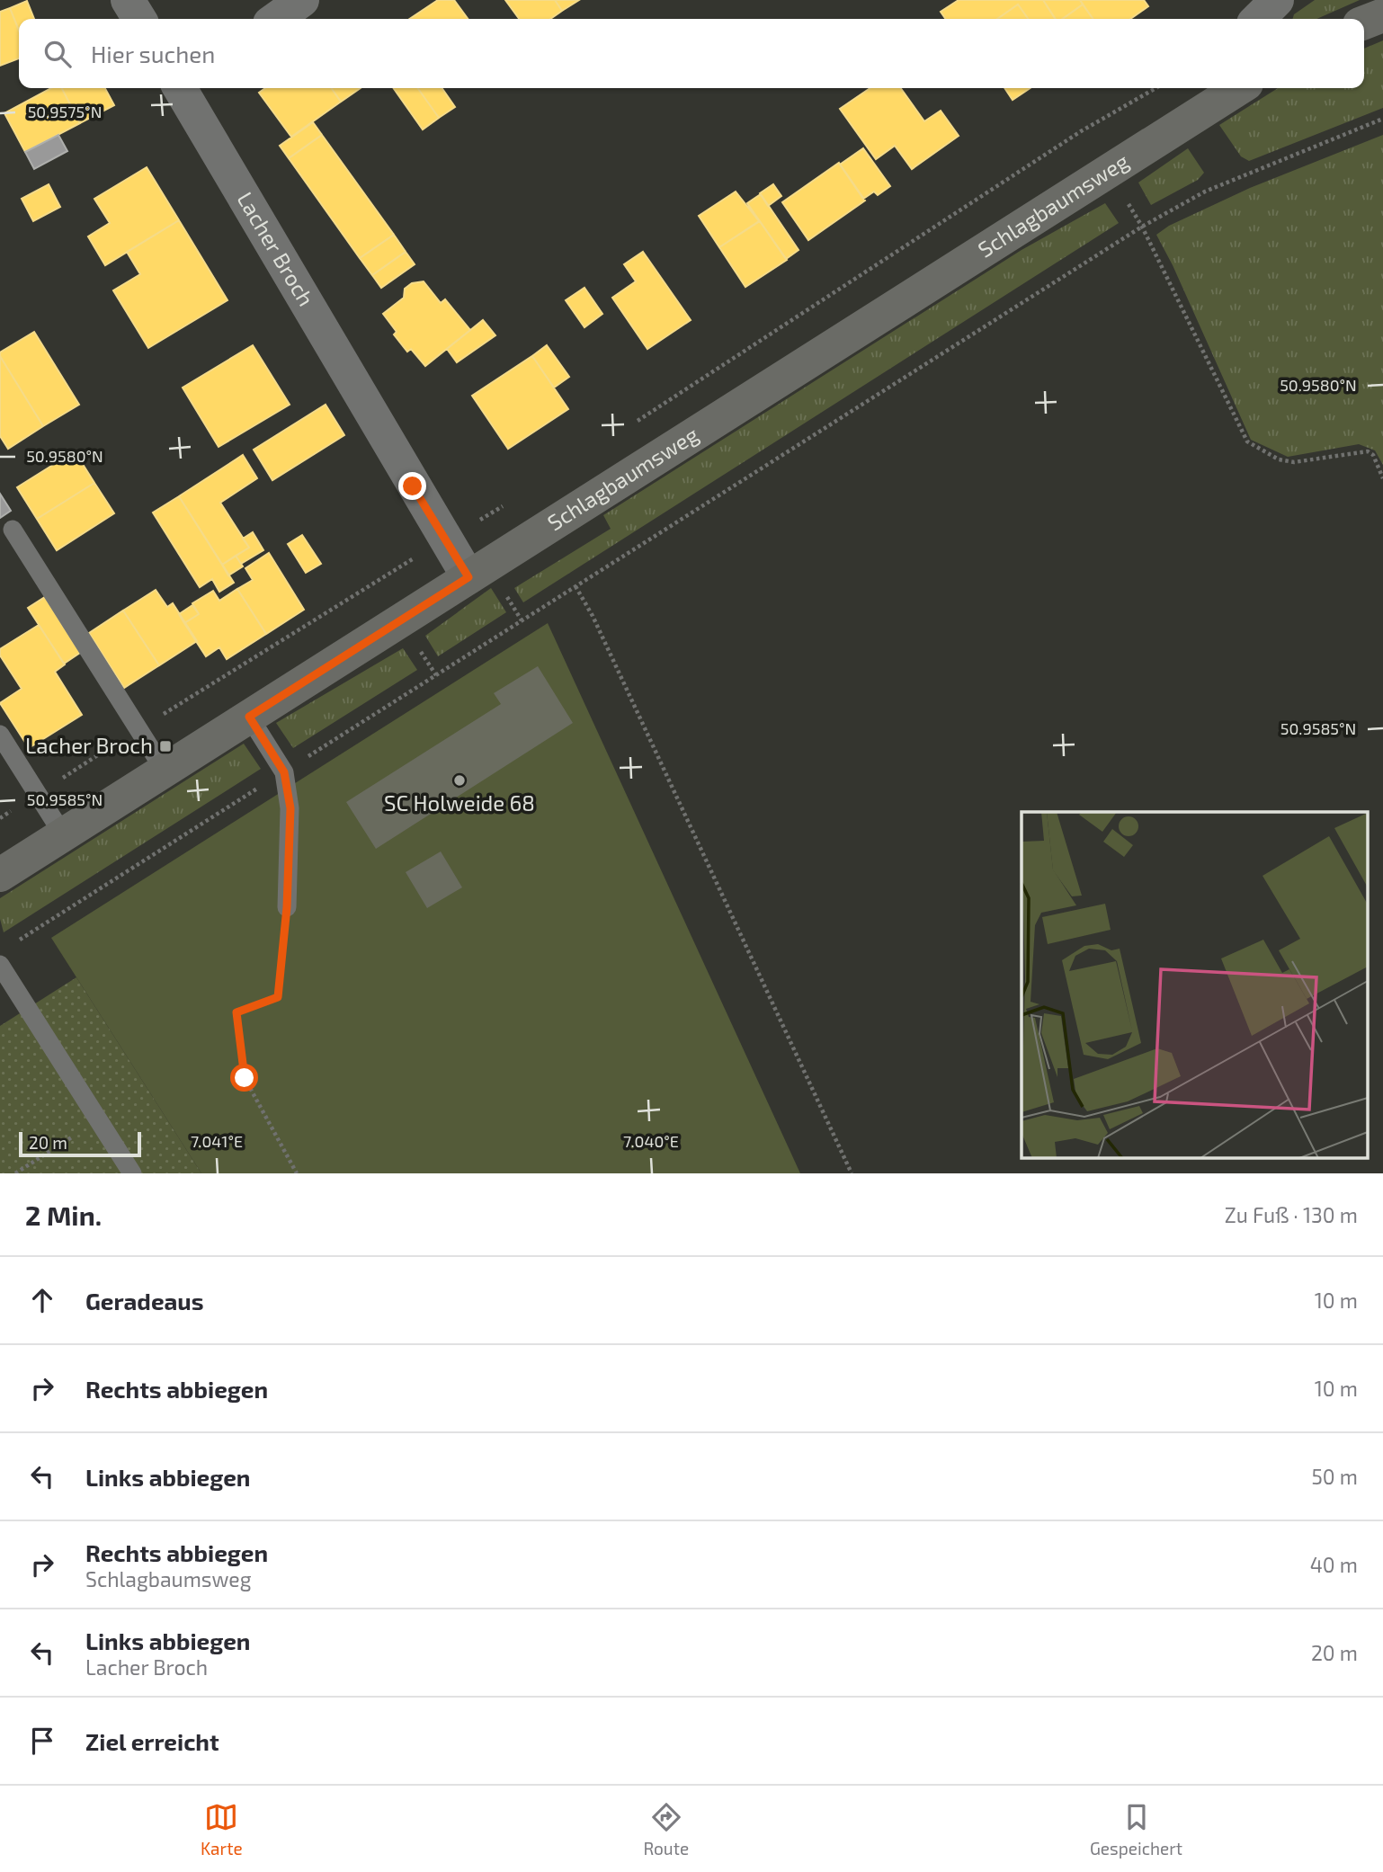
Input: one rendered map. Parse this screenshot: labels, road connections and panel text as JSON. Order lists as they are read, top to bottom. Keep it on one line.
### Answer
{"streets":{"main road":["Schlagbaumsweg"],"street":["Lacher Broch"]},"crossings":[["Schlagbaumsweg","Lacher Broch"]],"places":{"transit":["Lacher Broch"],"other":["SC Holweide 68"]},"scale_bar":"20 m","page":{"search":"Hier suchen","scale":"20 m","heading":["2 Min.","Zu Fuß · 130 m"],"list":[["Geradeaus","10 m"],["Rechts abbiegen","10 m"],["Links abbiegen","50 m"],["Rechts abbiegen","Schlagbaumsweg","40 m"],["Links abbiegen","Lacher Broch","20 m"],"Ziel erreicht"],"nav":["Karte","Route","Gespeichert"]},"coordinates":["50.9575°N","50.9580°N","50.9585°N","7.041°E","7.040°E"]}
